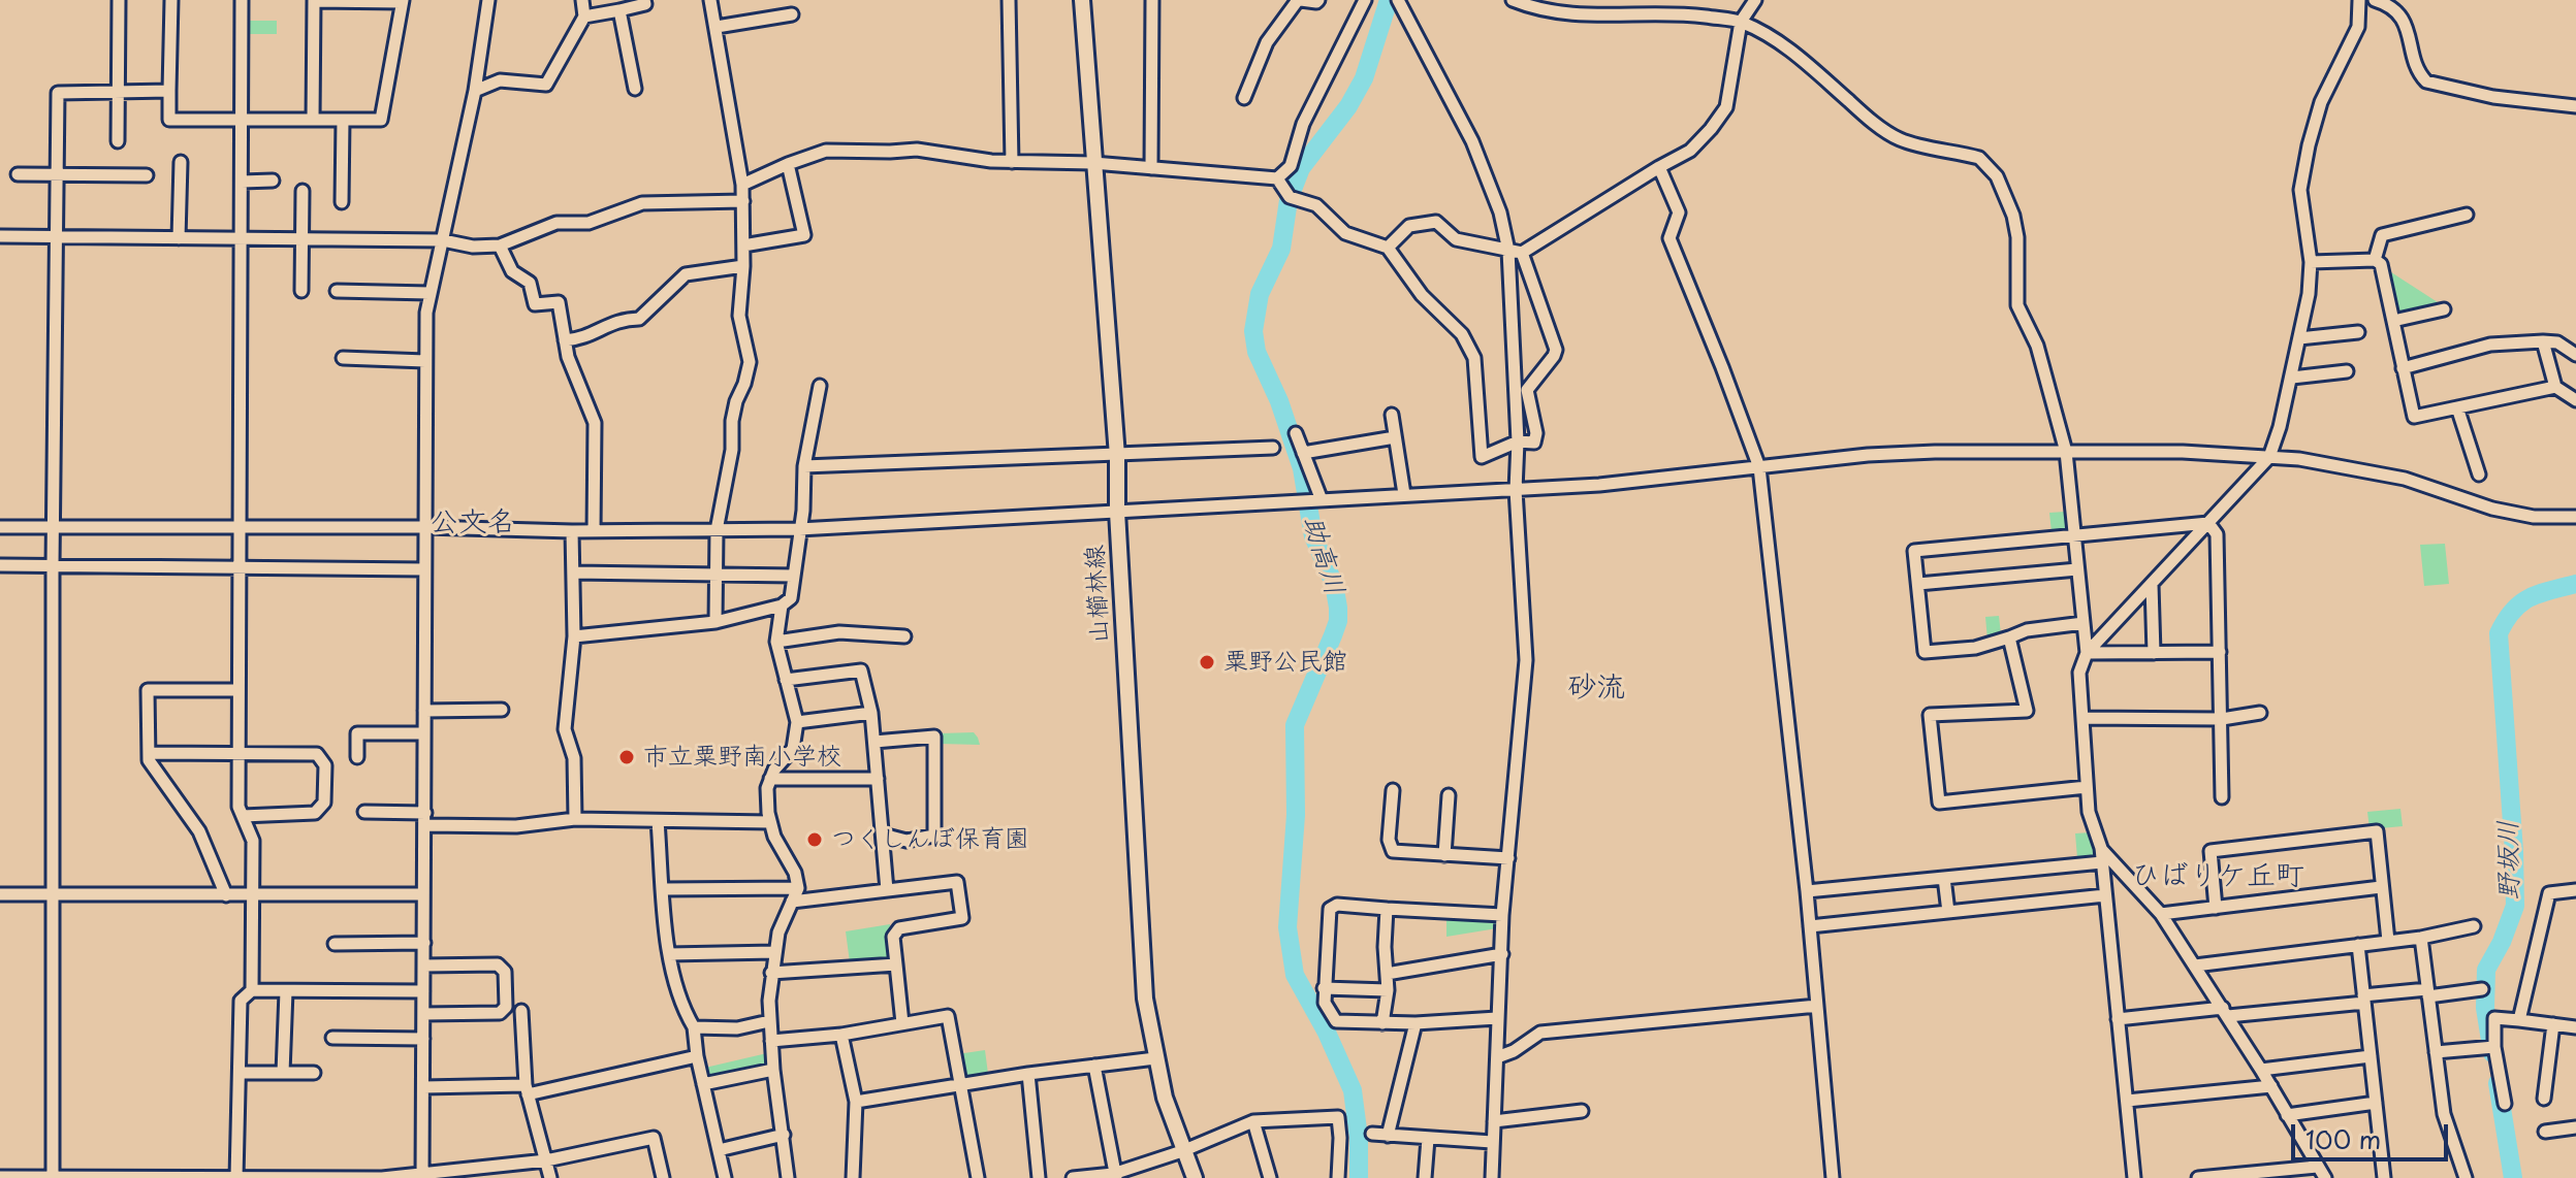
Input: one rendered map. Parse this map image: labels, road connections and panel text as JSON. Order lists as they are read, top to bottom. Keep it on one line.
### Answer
{"streets":{"main road":["山櫛林線"]},"districts":["公文名","砂流","ひばりケ丘町"],"water":["助高川","野坂川"],"places":["粟野公民館","市立粟野南小学校","つくしんぼ保育園"],"scale_bar":"100 m"}
